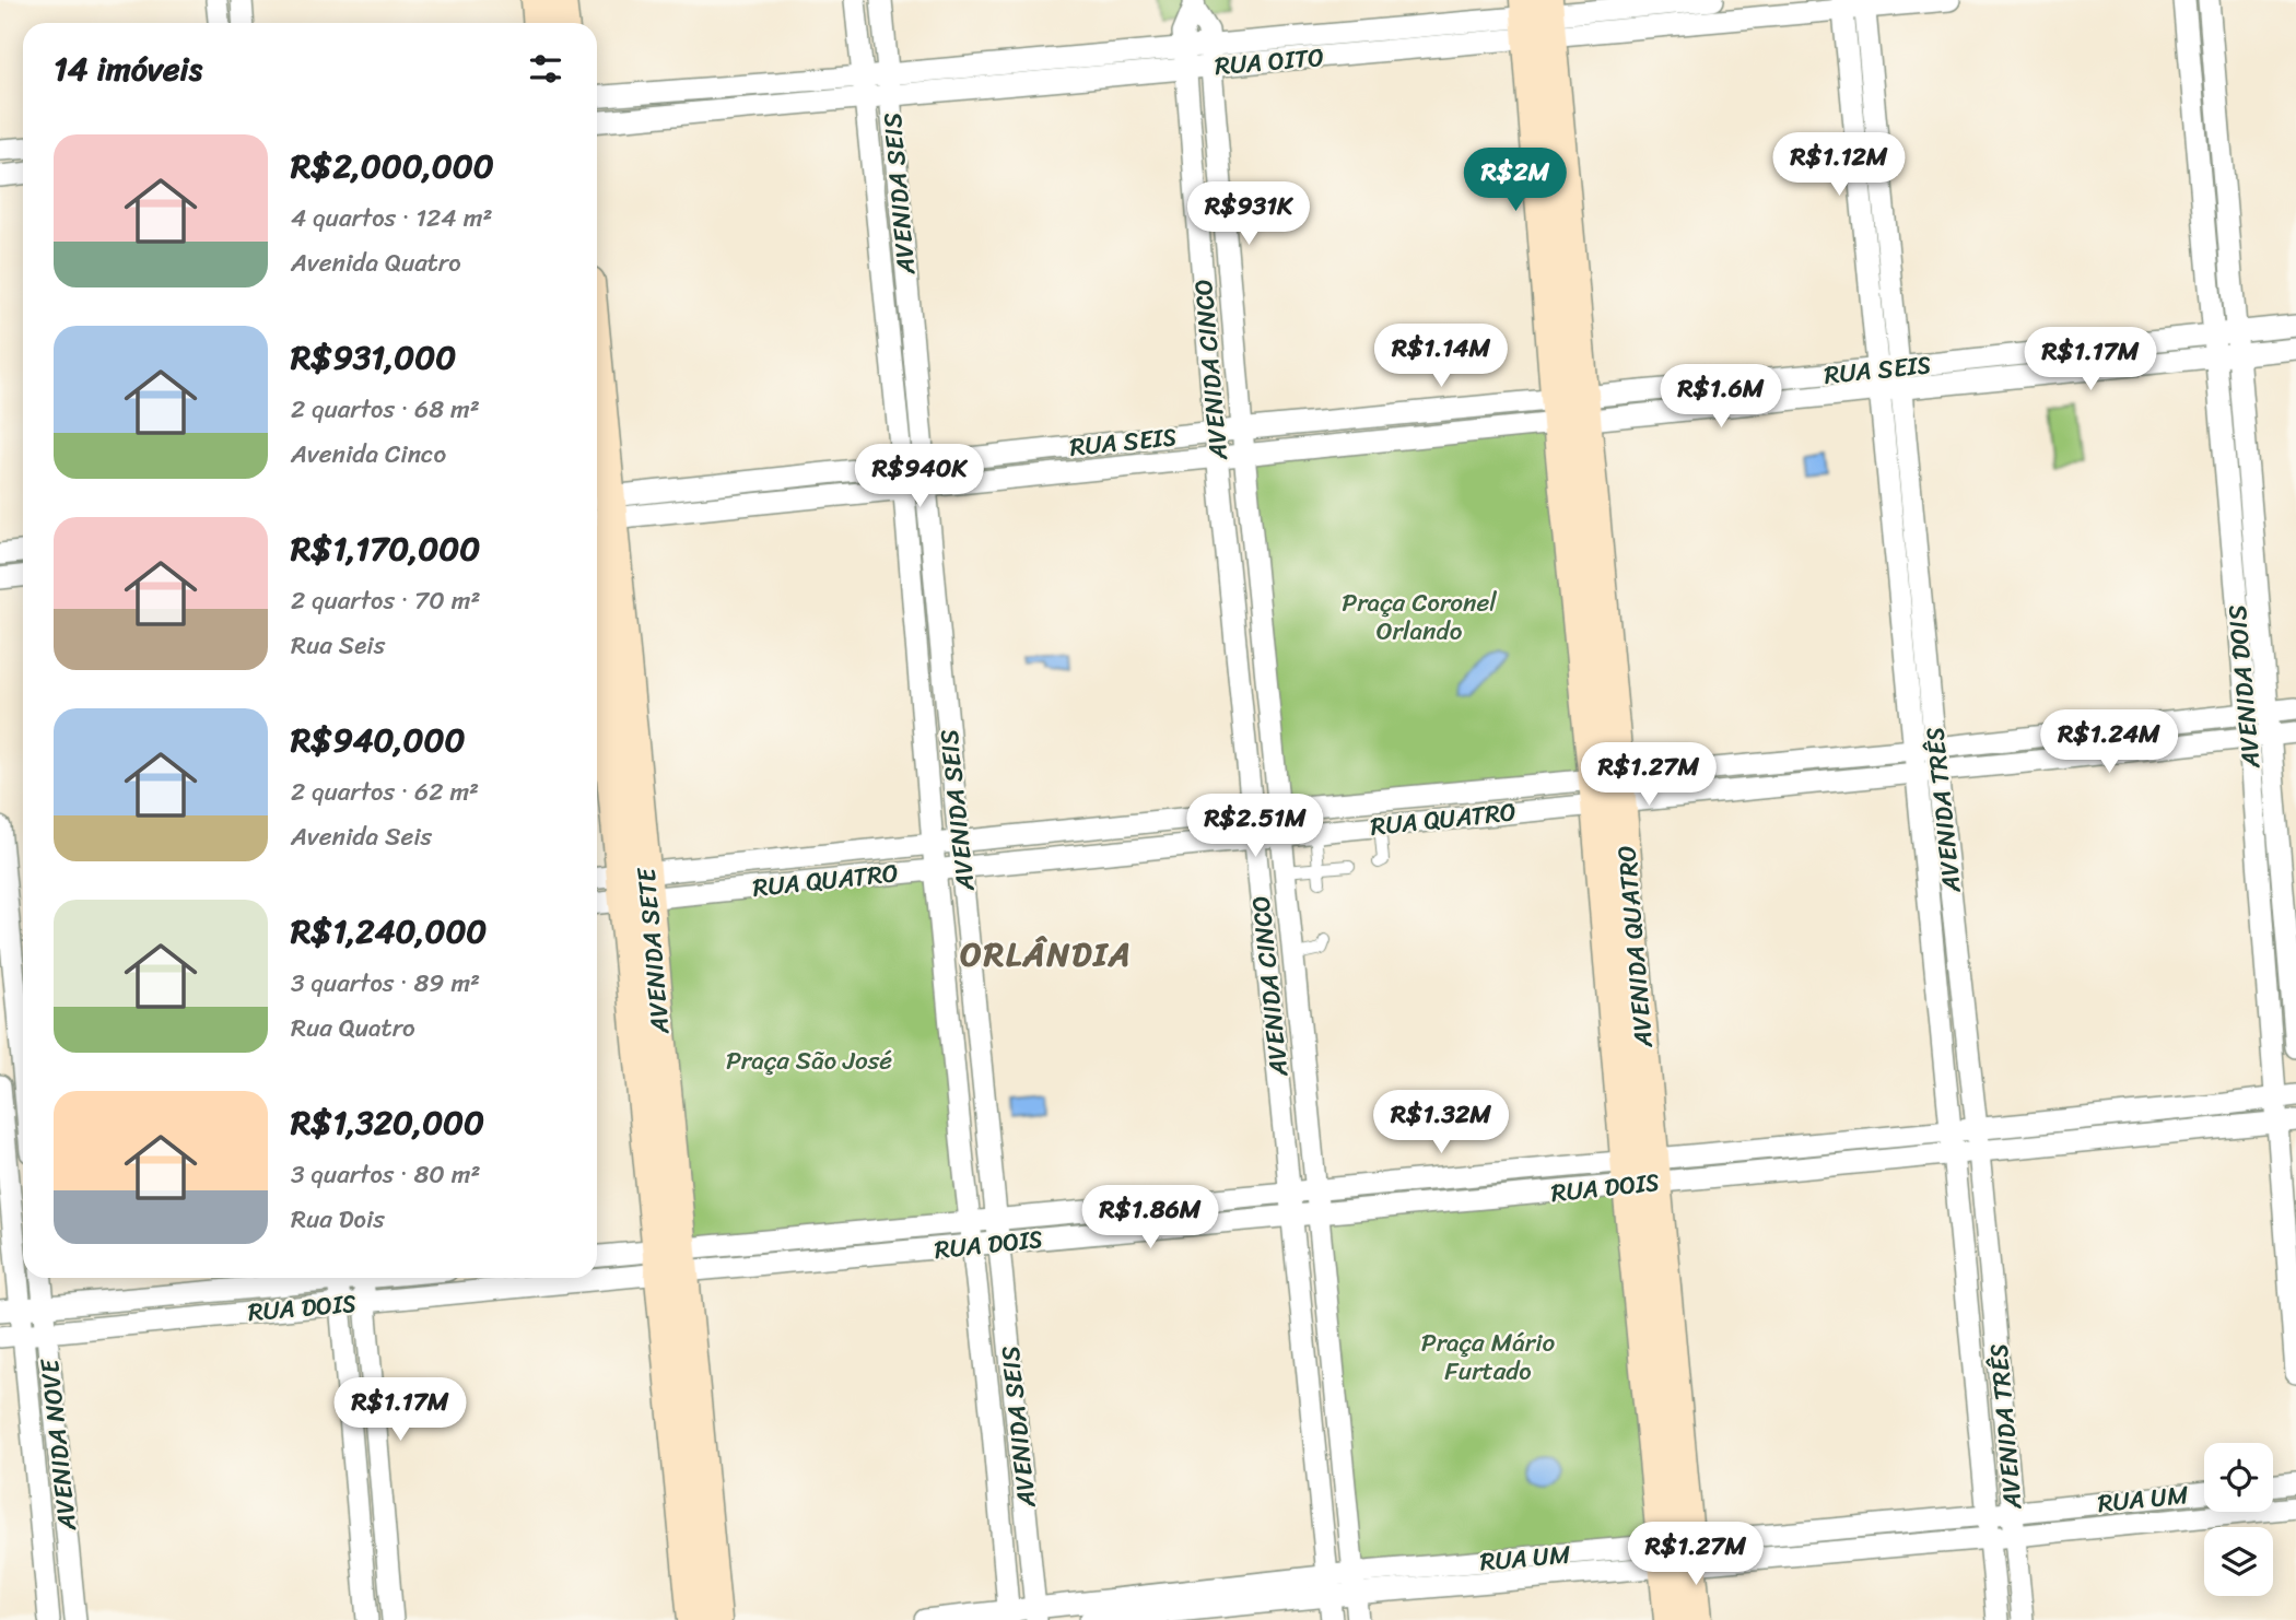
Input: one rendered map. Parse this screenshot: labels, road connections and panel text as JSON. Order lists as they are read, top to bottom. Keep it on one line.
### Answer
{"streets":{"street":["RUA OITO","AVENIDA SEIS","AVENIDA CINCO","RUA SEIS","AVENIDA DOIS","AVENIDA TRÊS","RUA QUATRO","AVENIDA QUATRO","AVENIDA SETE","RUA DOIS","AVENIDA NOVE","RUA UM"]},"crossings":[["RUA OITO","AVENIDA SEIS"],["RUA OITO","AVENIDA CINCO"],["RUA OITO","AVENIDA TRÊS"],["RUA OITO","AVENIDA QUATRO"],["AVENIDA SEIS","RUA SEIS"],["AVENIDA SEIS","RUA QUATRO"],["AVENIDA SEIS","RUA DOIS"],["AVENIDA SEIS","RUA UM"],["AVENIDA CINCO","RUA SEIS"],["AVENIDA CINCO","RUA QUATRO"],["AVENIDA CINCO","RUA DOIS"],["AVENIDA CINCO","RUA UM"],["RUA SEIS","AVENIDA DOIS"],["RUA SEIS","AVENIDA TRÊS"],["RUA SEIS","AVENIDA QUATRO"],["RUA SEIS","AVENIDA SETE"],["AVENIDA DOIS","RUA QUATRO"],["AVENIDA DOIS","RUA DOIS"],["AVENIDA TRÊS","RUA QUATRO"],["AVENIDA TRÊS","RUA DOIS"],["AVENIDA TRÊS","RUA UM"],["RUA QUATRO","AVENIDA QUATRO"],["RUA QUATRO","AVENIDA SETE"],["AVENIDA QUATRO","RUA DOIS"],["AVENIDA QUATRO","RUA UM"],["AVENIDA SETE","RUA DOIS"],["RUA DOIS","AVENIDA NOVE"]],"districts":["ORLÂNDIA"],"parks":["Praça Coronel Orlando","Praça São José","Praça Mário Furtado"],"page":{"heading":"14 imóveis","list":[{"name":"R$2,000,000","note":"4 quartos · 124 m² · Avenida Quatro"},{"name":"R$931,000","note":"2 quartos · 68 m² · Avenida Cinco"},{"name":"R$1,170,000","note":"2 quartos · 70 m² · Rua Seis"},{"name":"R$940,000","note":"2 quartos · 62 m² · Avenida Seis"},{"name":"R$1,240,000","note":"3 quartos · 89 m² · Rua Quatro"},{"name":"R$1,320,000","note":"3 quartos · 80 m² · Rua Dois"}],"price":["R$1.12M","R$2M","R$931K","R$1.14M","R$1.17M","R$1.6M","R$940K","R$1.24M","R$1.27M","R$2.51M","R$1.32M","R$1.86M","R$1.17M","R$1.27M"]}}
